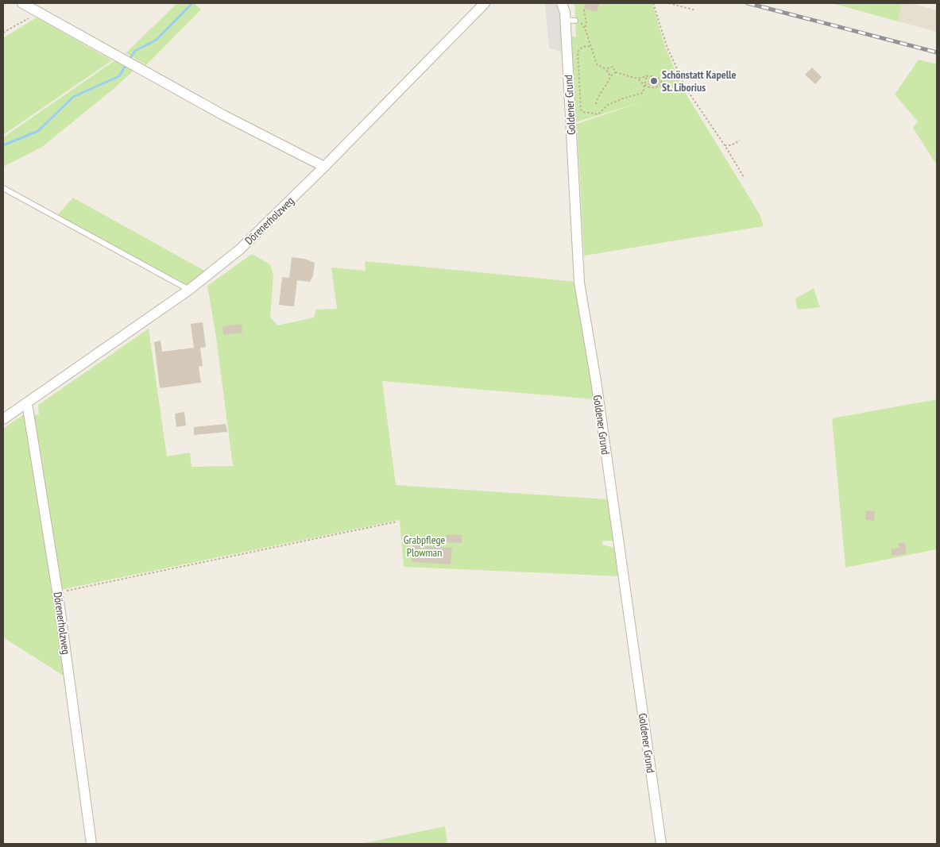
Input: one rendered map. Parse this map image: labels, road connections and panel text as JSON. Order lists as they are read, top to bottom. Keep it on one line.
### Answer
{"streets":{"street":["Goldener Grund","Dörenerholzweg"]},"parks":["Grabpflege Plowman"],"places":["Schönstatt Kapelle St. Liborius"]}
